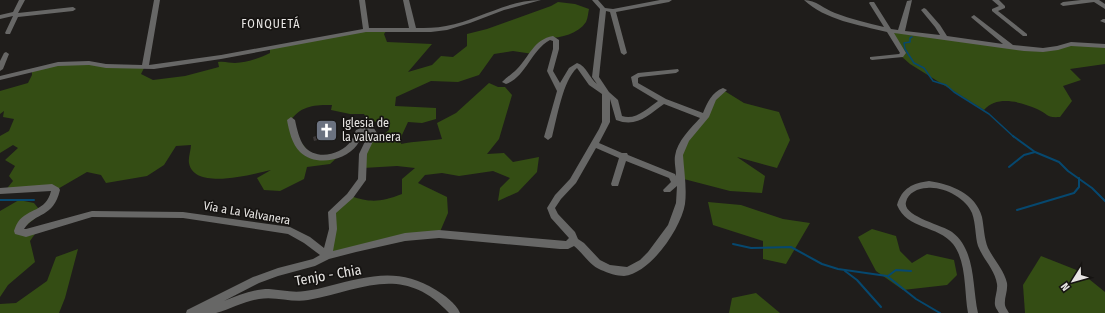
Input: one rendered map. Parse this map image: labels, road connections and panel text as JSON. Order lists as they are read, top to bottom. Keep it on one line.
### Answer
{"streets":{"street":["Vía a La Valvanera","Tenjo - Chia"]},"districts":["FONQUETÁ"],"places":{"church":["Iglesia de la valvanera"]},"north":"bottom left"}
